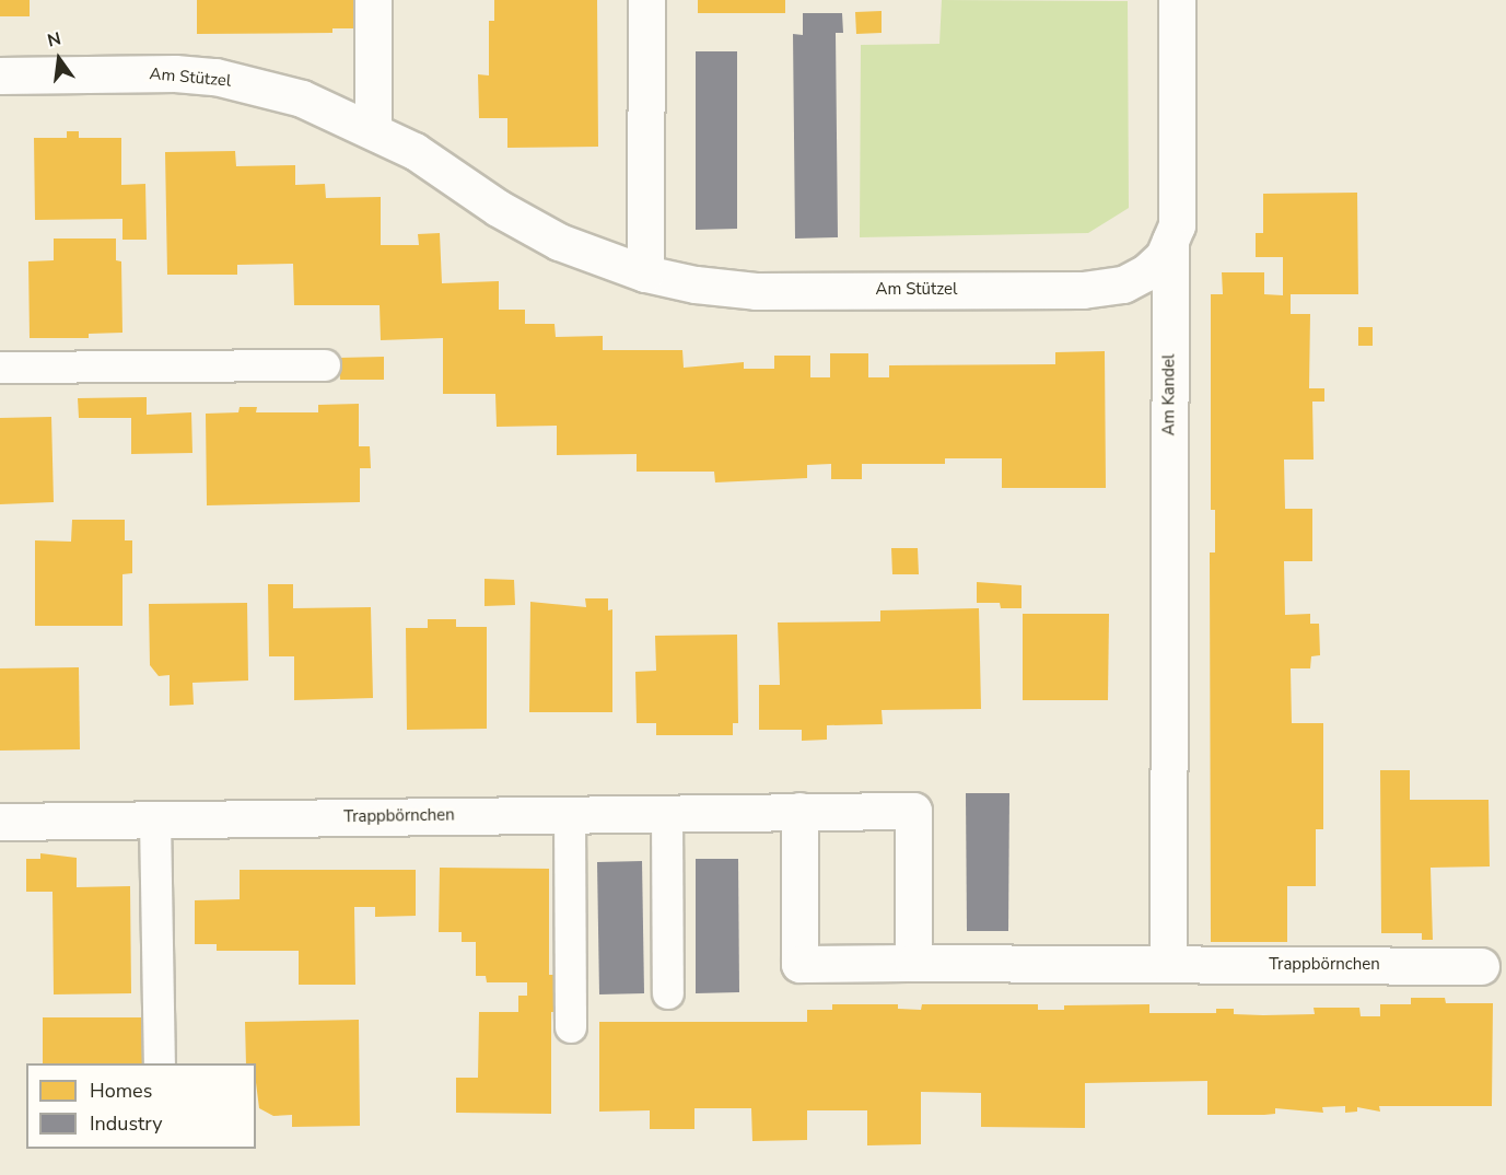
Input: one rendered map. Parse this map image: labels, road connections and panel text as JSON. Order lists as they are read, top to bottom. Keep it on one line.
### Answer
{"streets":{"street":["Am Stützel","Am Kandel","Trappbörnchen"]},"crossings":[["Am Stützel","Am Kandel"],["Am Kandel","Trappbörnchen"]],"legend":["Homes","Industry"],"north":"top"}
